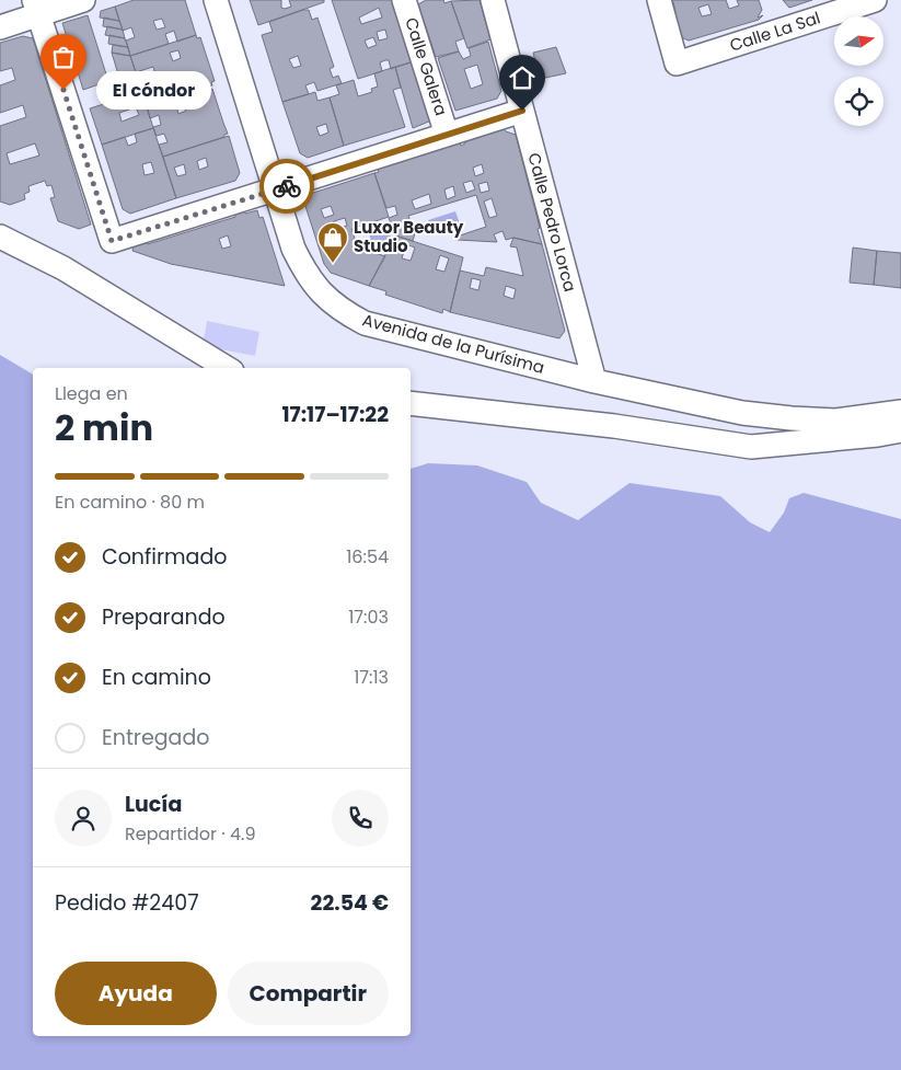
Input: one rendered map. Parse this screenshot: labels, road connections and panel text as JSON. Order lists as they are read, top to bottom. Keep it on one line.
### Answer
{"streets":{"street":["Calle La Sal","Calle Galera","Calle Pedro Lorca","Avenida de la Purísima"]},"crossings":[["Calle Pedro Lorca","Avenida de la Purísima"]],"places":{"other":["El cóndor"],"shop":["Luxor Beauty Studio"]},"north":"right","page":{"bubble":"El cóndor","heading":["2 min","Llega en","17:17–17:22"],"panel":["Lucía","Repartidor · 4.9","Pedido #2407","22.54 €"],"bar":"En camino · 80 m","list":[["Confirmado","16:54"],["Preparando","17:03"],["En camino","17:13"],"Entregado"],"buttons":["Ayuda","Compartir"]}}
